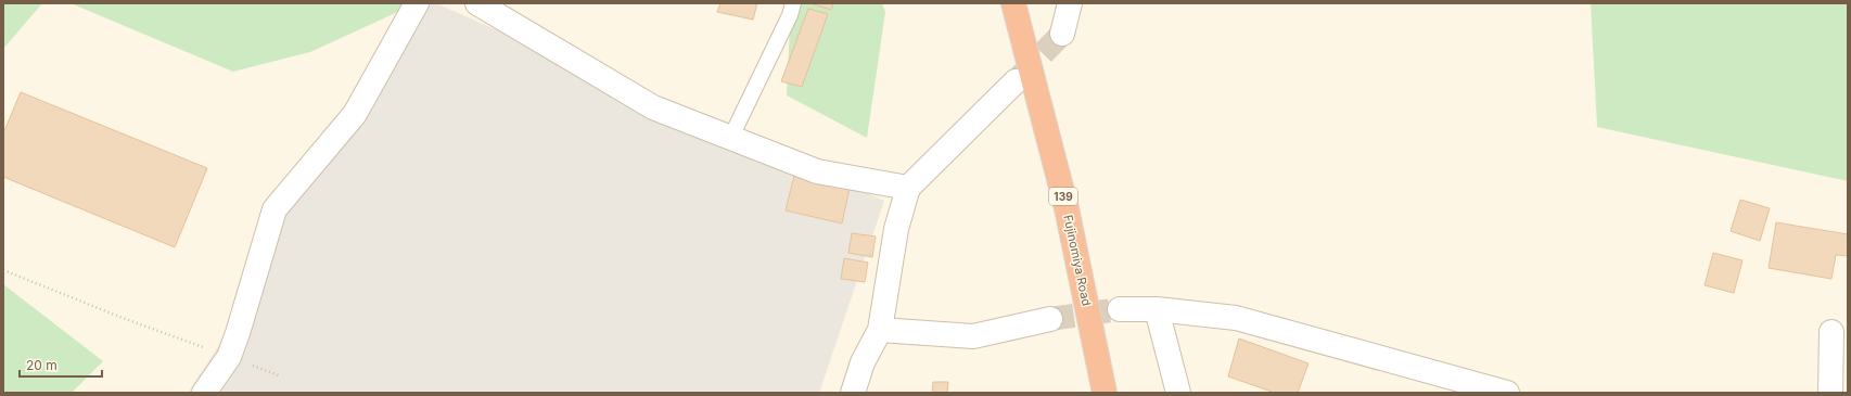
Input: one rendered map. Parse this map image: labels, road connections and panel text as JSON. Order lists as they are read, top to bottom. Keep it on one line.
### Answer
{"streets":{"highway":["139","Fujinomiya Road"]},"scale_bar":"20 m"}
